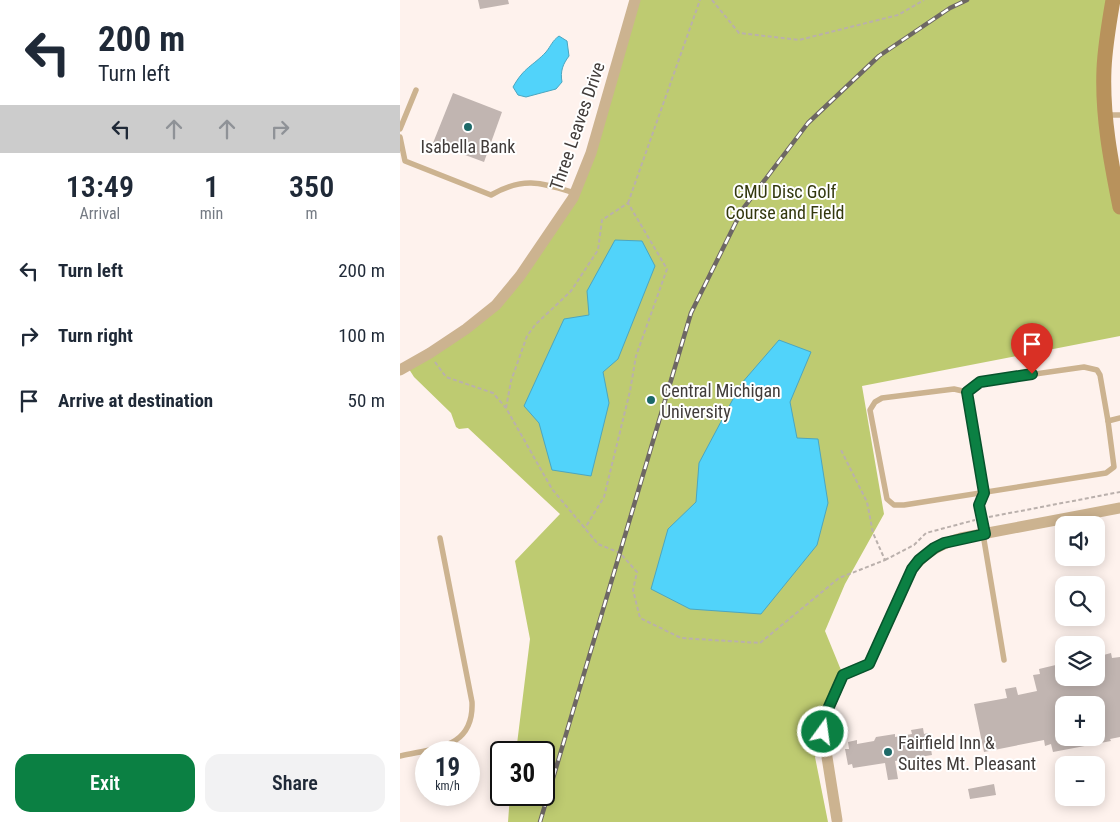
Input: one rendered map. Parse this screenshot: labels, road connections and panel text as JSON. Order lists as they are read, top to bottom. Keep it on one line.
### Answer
{"streets":{"street":["Three Leaves Drive"]},"parks":["CMU Disc Golf Course and Field"],"places":["Isabella Bank","Central Michigan University","Fairfield Inn & Suites Mt. Pleasant"],"page":{"turn":["200 m","Turn left"],"eta":["13:49","Arrival","1","min","350","m"],"list":[{"name":"Turn left","value":"200 m"},{"name":"Turn right","value":"100 m"},{"name":"Arrive at destination","value":"50 m"}],"map_buttons":["+","−"],"speed":"19 km/h","limit":"30","buttons":["Exit","Share"]}}
